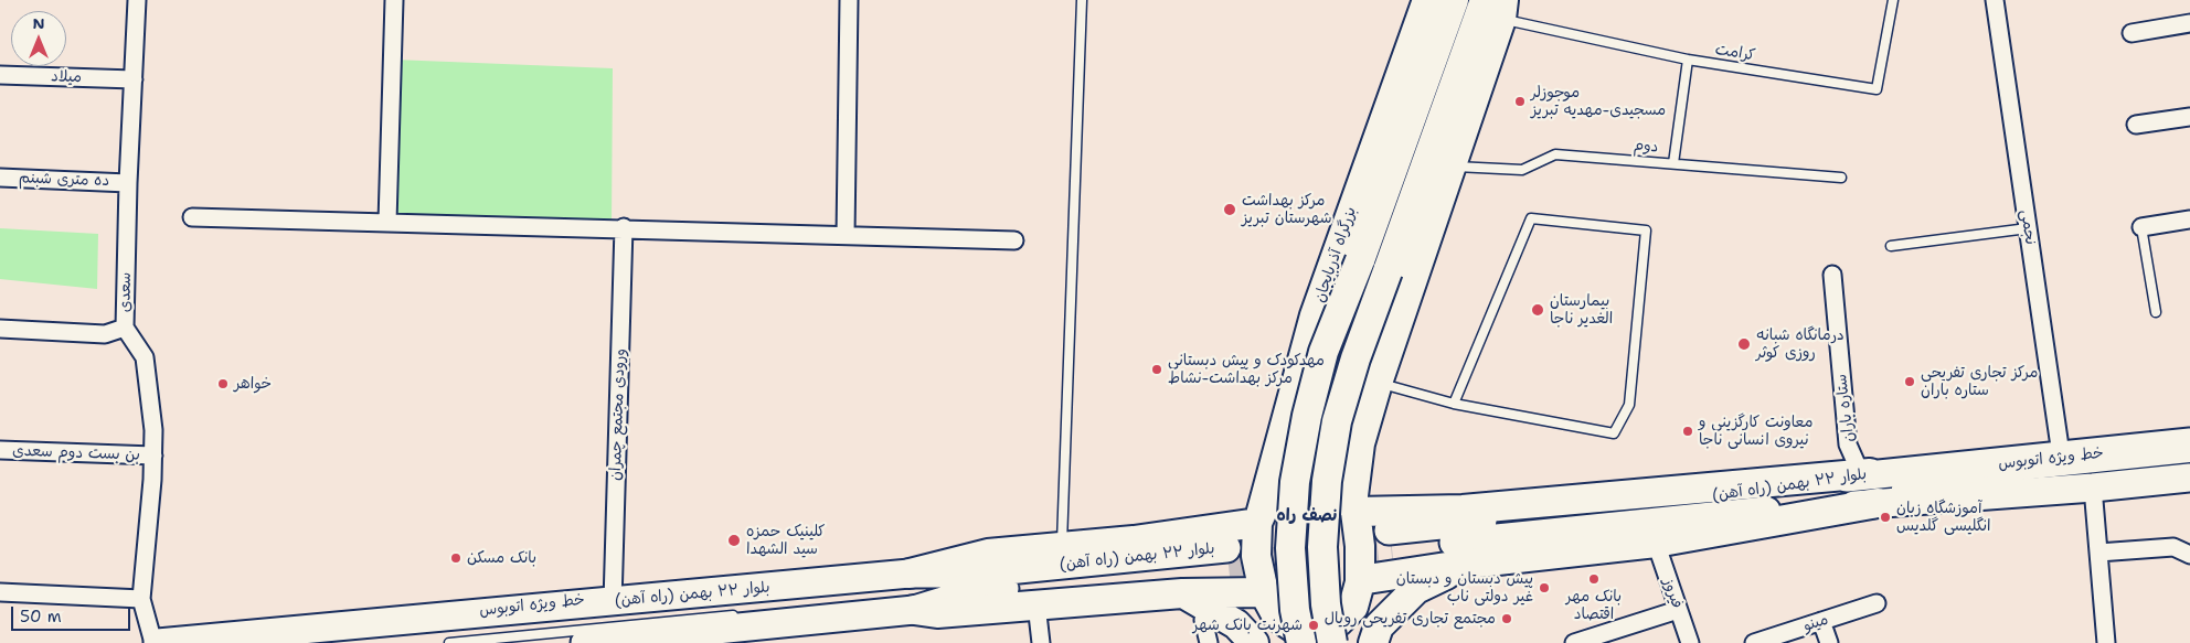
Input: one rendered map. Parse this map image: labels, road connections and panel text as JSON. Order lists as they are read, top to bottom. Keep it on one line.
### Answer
{"streets":{"highway":["بزرگراه آذربایجان"],"main road":["بلوار ۲۲ بهمن (راه آهن)"],"street":["میلاد","ده متری شبنم","نجمی","سعدی","ستاره باران","ورودی مجتمع چمران","بن بست دوم سعدی","فیروز","مینو"],"lane":["کرامت","دوم","خط ویژه اتوبوس"]},"crossings":[["میلاد","سعدی"],["ده متری شبنم","سعدی"],["نجمی","بلوار ۲۲ بهمن (راه آهن)"],["سعدی","بن بست دوم سعدی"],["ستاره باران","خط ویژه اتوبوس"],["ستاره باران","بلوار ۲۲ بهمن (راه آهن)"],["ورودی مجتمع چمران","بلوار ۲۲ بهمن (راه آهن)"],["خط ویژه اتوبوس","بلوار ۲۲ بهمن (راه آهن)"]],"districts":["نصف راه"],"places":["موجوزلر مسجیدی-مهدیه تبریز","مرکز بهداشت شهرستان تبریز","بیمارستان الغدیر ناجا","درمانگاه شبانه روزی کوثر","مهدکودک و پیش دبستانی مرکز بهداشت-نشاط","مرکز تجاری تفریحی ستاره باران","خواهر","معاونت کارگزینی و نیروی انسانی ناجا","آموزشگاه زبان انگلیسی گلدیس","کلینیک حمزه سید الشهدا","بانک مسکن","بانک مهر اقتصاد","پیش دبستان و دبستان غیر دولتی ناب","مجتمع تجاری تفریحی رویال","شهرنت بانک شهر"],"scale_bar":"50 m","north":"top"}
